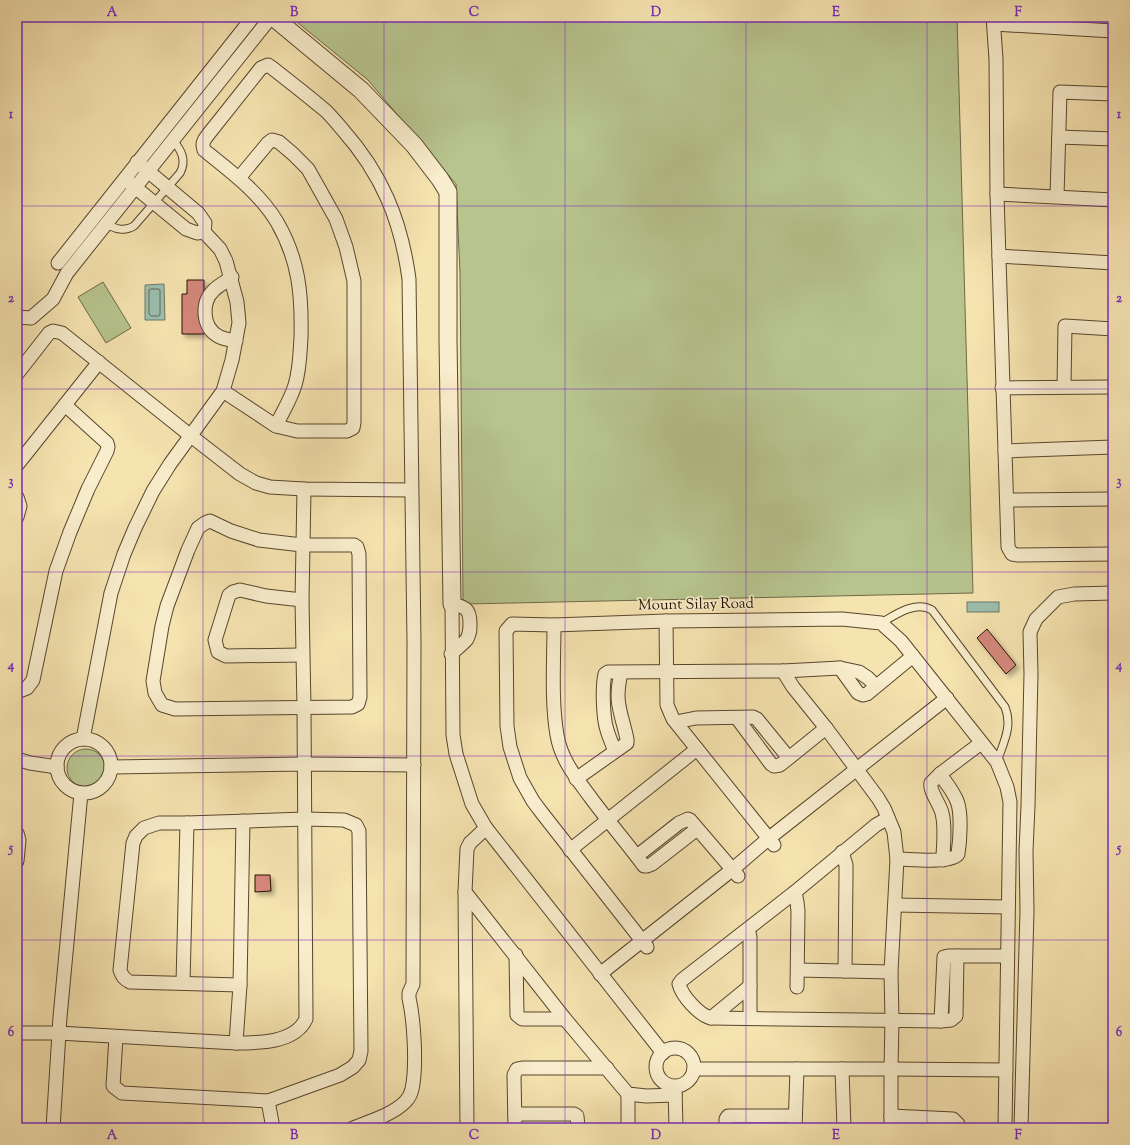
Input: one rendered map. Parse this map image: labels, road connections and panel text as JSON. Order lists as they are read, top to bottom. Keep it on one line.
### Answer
{"streets":{"street":["Mount Silay Road"]},"grid":{"columns":["A","B","C","D","E","F"],"rows":["1","2","3","4","5","6"]}}
